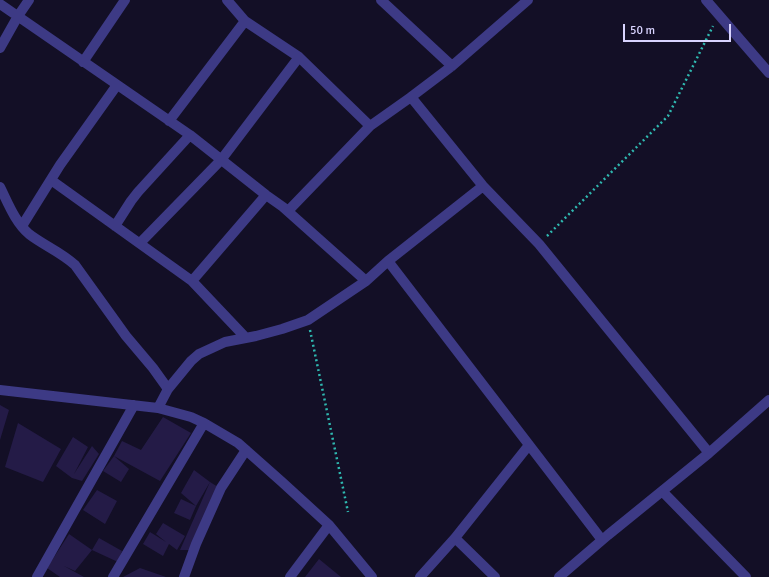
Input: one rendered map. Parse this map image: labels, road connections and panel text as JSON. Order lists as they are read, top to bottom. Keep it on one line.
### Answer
{"scale_bar":"50 m"}
